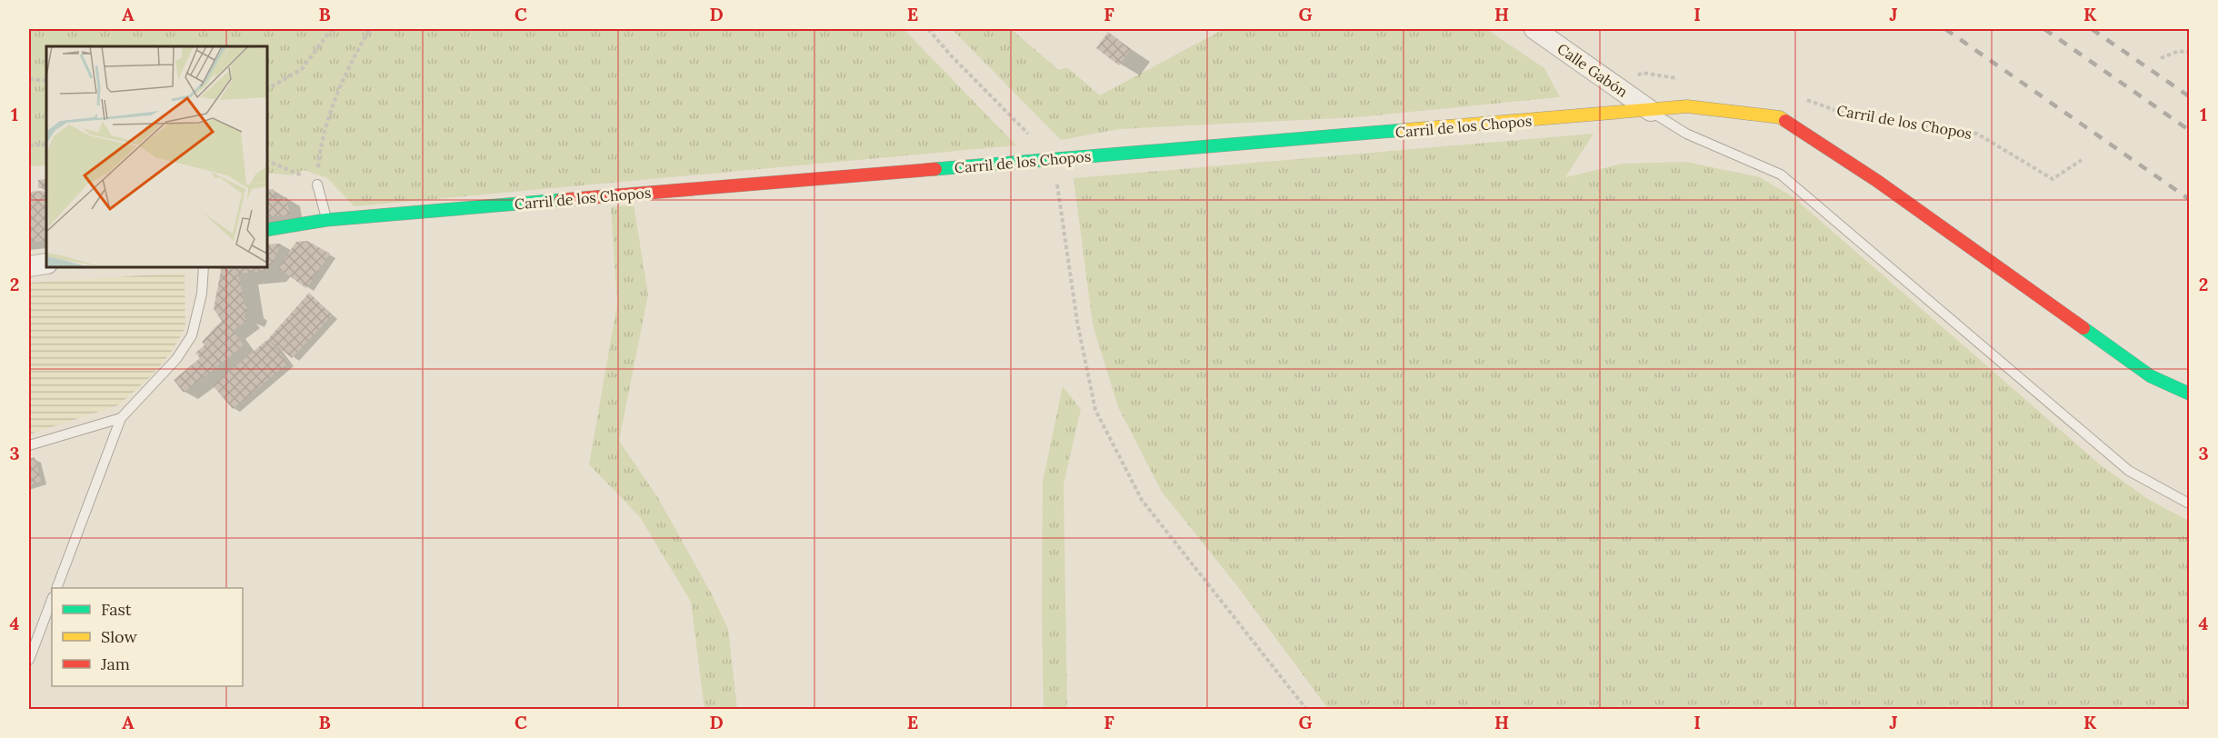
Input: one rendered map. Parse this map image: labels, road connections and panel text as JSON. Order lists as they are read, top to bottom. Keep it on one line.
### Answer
{"streets":{"street":["Calle Gabón","Carril de los Chopos"]},"crossings":[["Calle Gabón","Carril de los Chopos"]],"legend":["Fast","Slow","Jam"],"grid":{"columns":["A","B","C","D","E","F","G","H","I","J","K"],"rows":["1","2","3","4"]}}
